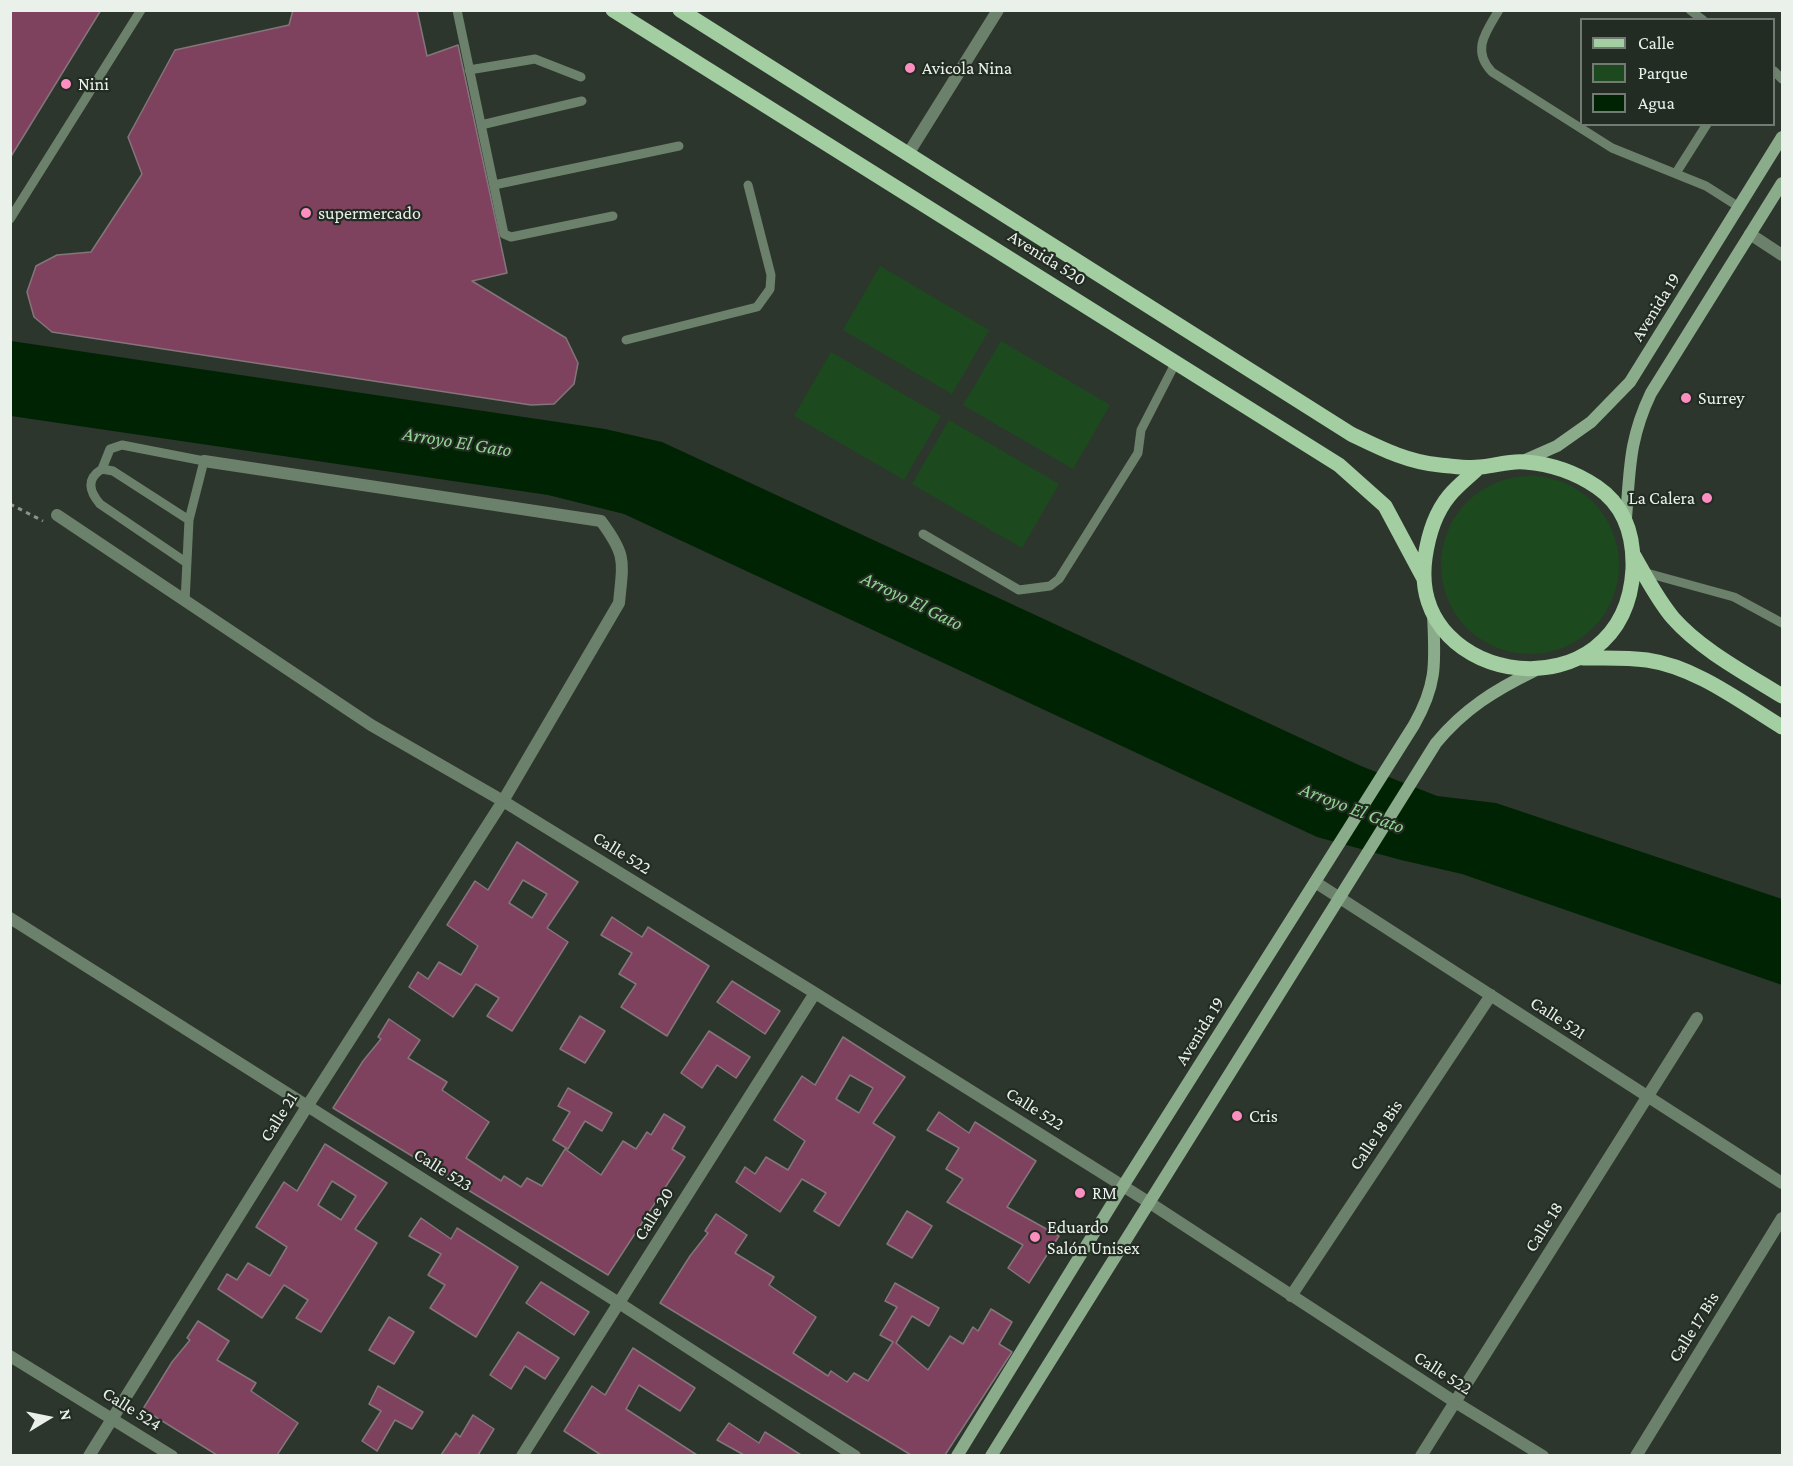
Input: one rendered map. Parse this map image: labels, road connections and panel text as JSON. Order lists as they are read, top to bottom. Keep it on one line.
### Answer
{"streets":{"main road":["Avenida 520","Avenida 19"],"street":["Calle 522","Calle 521","Calle 21","Calle 18 Bis","Calle 523","Calle 20","Calle 18","Calle 17 Bis","Calle 524"]},"crossings":[["Avenida 520","Avenida 19"],["Avenida 19","Calle 522"],["Avenida 19","Calle 521"],["Calle 522","Calle 21"],["Calle 522","Calle 18 Bis"],["Calle 522","Calle 20"],["Calle 522","Calle 18"],["Calle 521","Calle 18 Bis"],["Calle 521","Calle 18"],["Calle 21","Calle 523"],["Calle 21","Calle 524"],["Calle 523","Calle 20"]],"water":["Arroyo El Gato"],"places":["Avicola Nina","Nini","supermercado","Surrey","La Calera","Cris","RM","Eduardo Salón Unisex"],"legend":["Calle","Parque","Agua"],"north":"right"}
